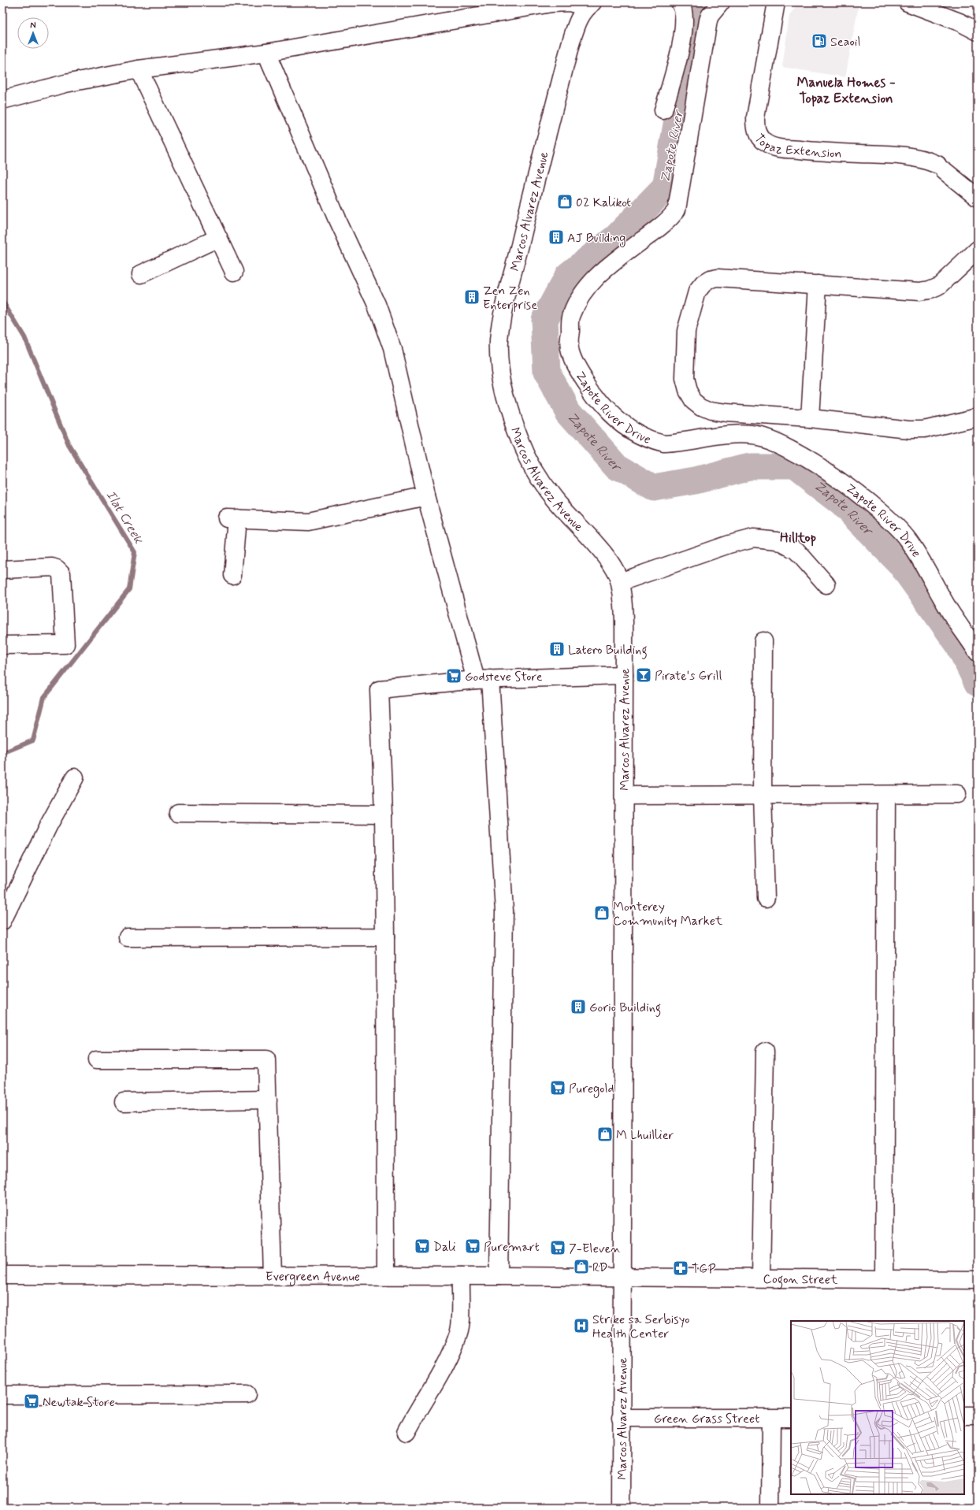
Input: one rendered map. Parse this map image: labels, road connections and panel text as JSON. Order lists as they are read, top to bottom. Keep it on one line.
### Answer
{"streets":{"street":["Topaz Extension","Marcos Alvarez Avenue","Zapote River Drive","Evergreen Avenue","Cogon Street","Green Grass Street"]},"crossings":[["Marcos Alvarez Avenue","Evergreen Avenue"],["Marcos Alvarez Avenue","Cogon Street"],["Marcos Alvarez Avenue","Green Grass Street"],["Evergreen Avenue","Cogon Street"]],"districts":["Manuela Homes - Topaz Extension","Hilltop"],"water":["Zapote River","Ilat Creek"],"places":{"fuel station":["Seaoil"],"shop":["02 Kalikot","Monterey Community Market","M Lhuillier","RD"],"building":["AJ Building","Zen Zen Enterprise","Latero Building","Gorio Building"],"bar":["Pirate's Grill"],"supermarket":["Godsteve Store","Puregold","Dali","Puremart","7-Eleven","Newtak Store"],"pharmacy":["TGP"],"hospital":["Strike sa Serbisyo Health Center"]},"north":"top"}
